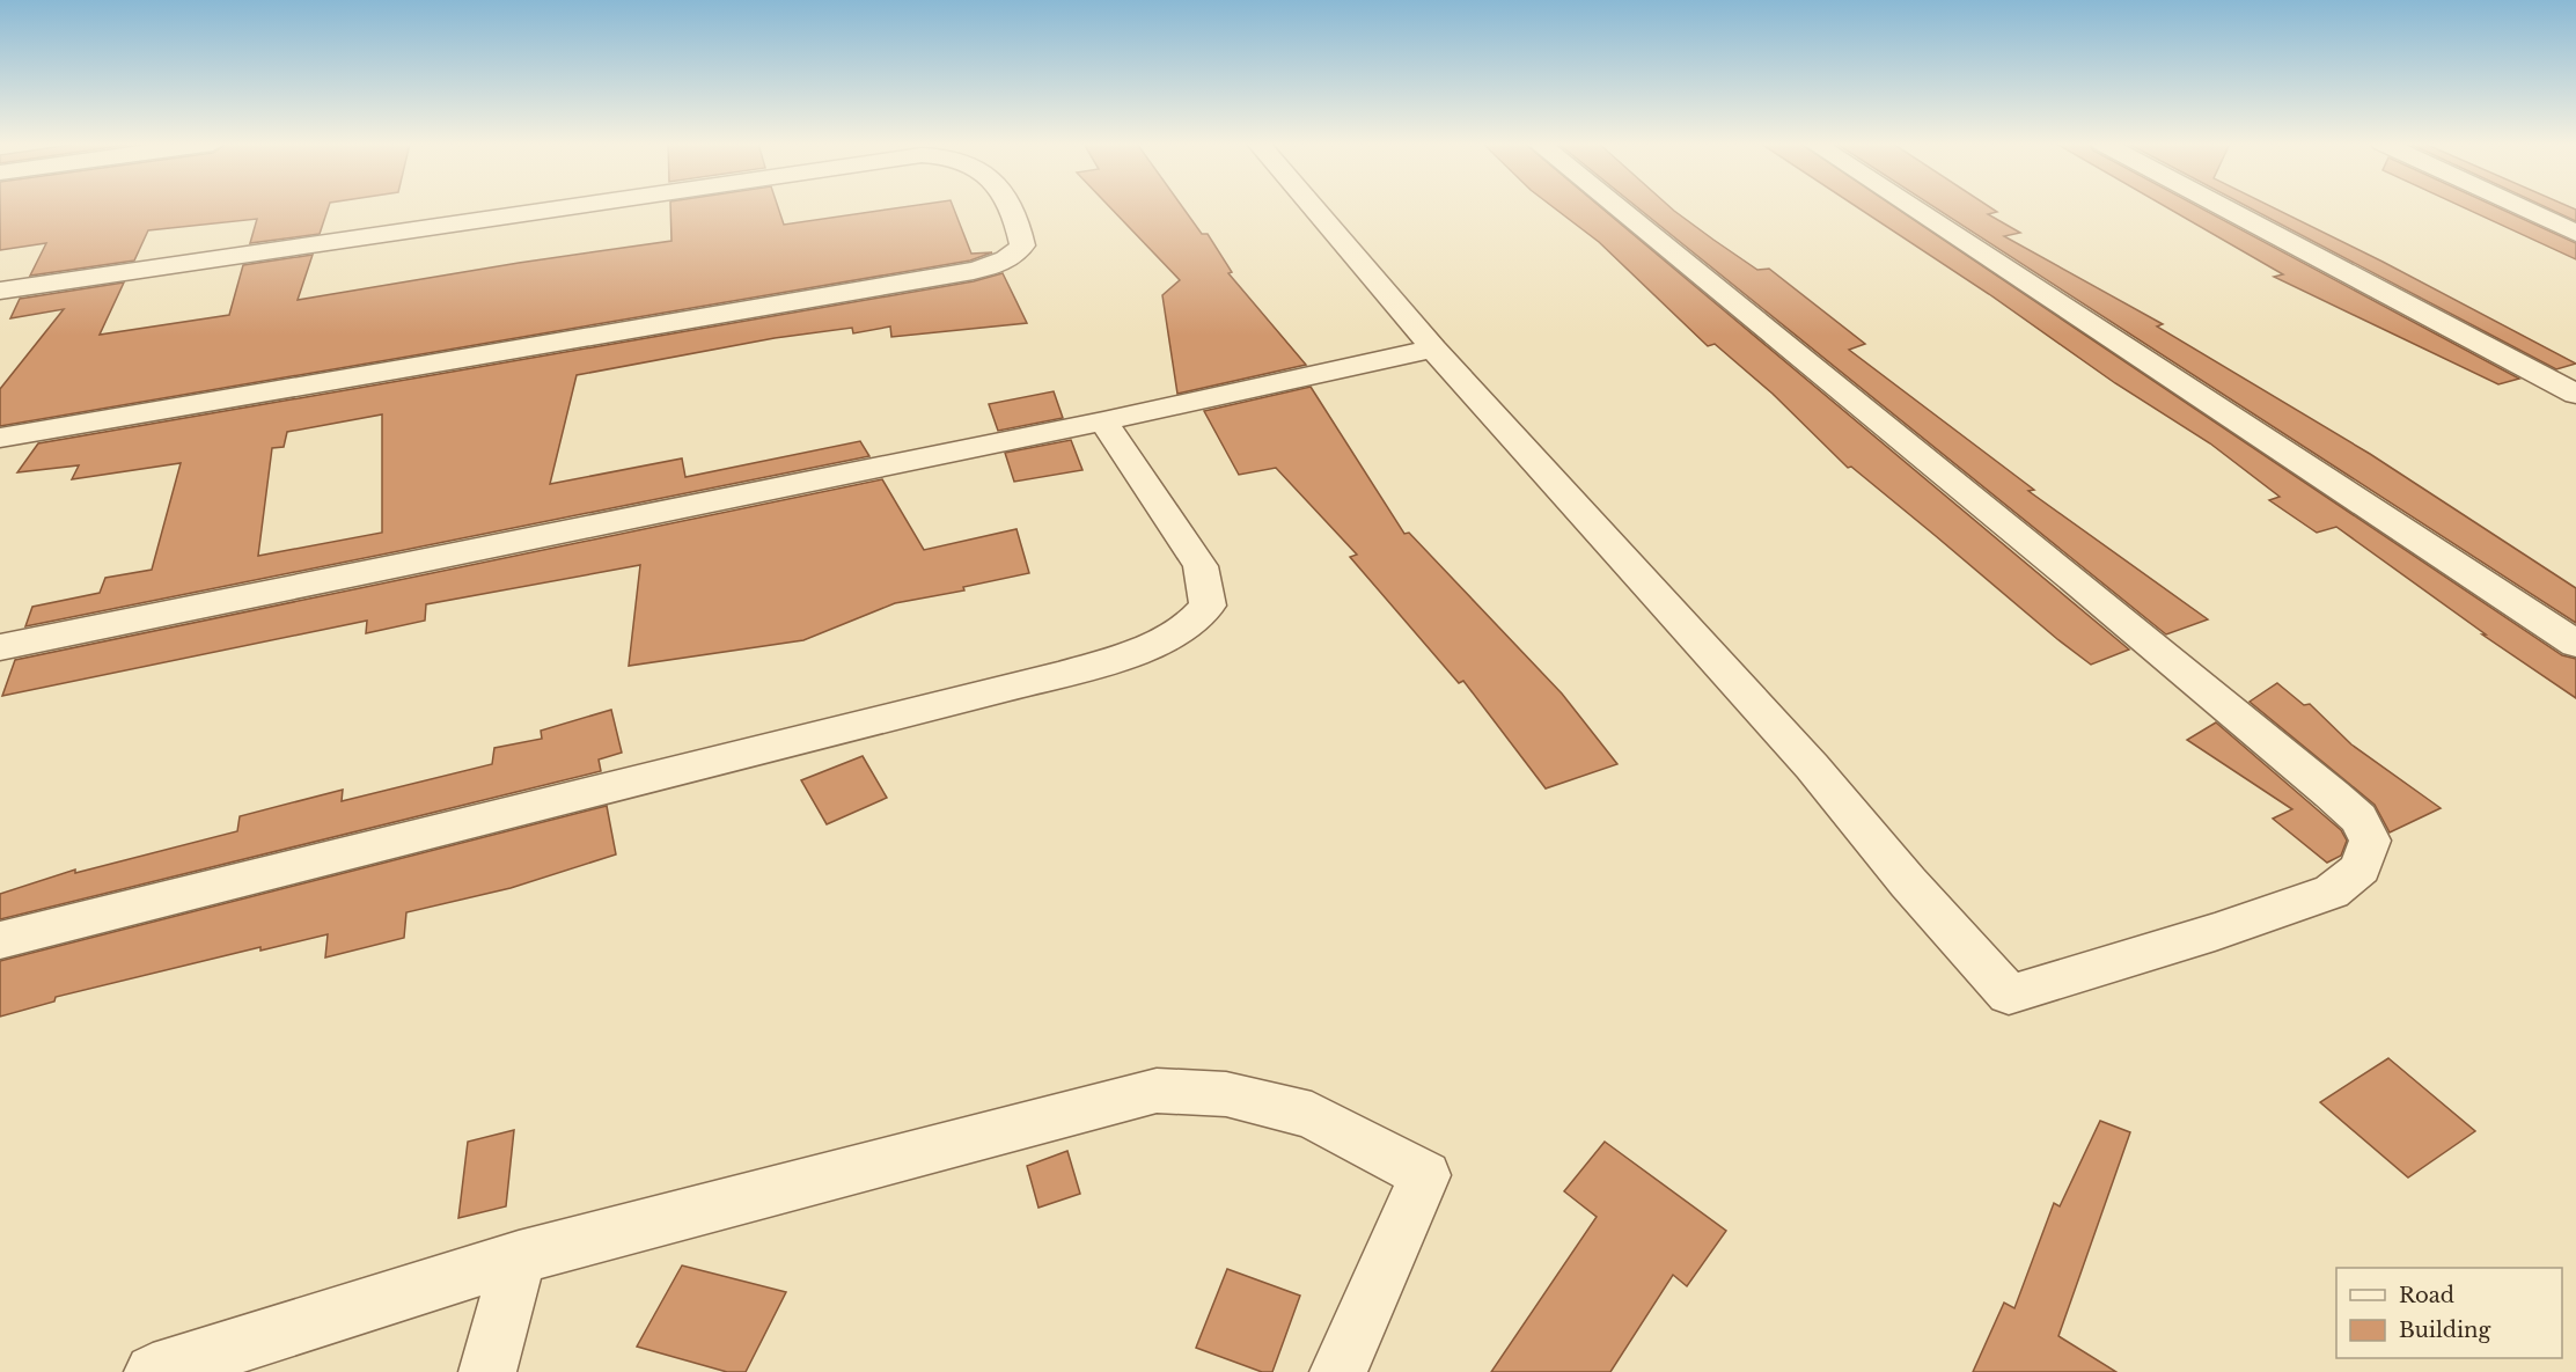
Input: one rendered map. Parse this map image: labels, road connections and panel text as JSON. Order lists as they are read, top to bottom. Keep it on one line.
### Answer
{"legend":["Road","Building"]}
